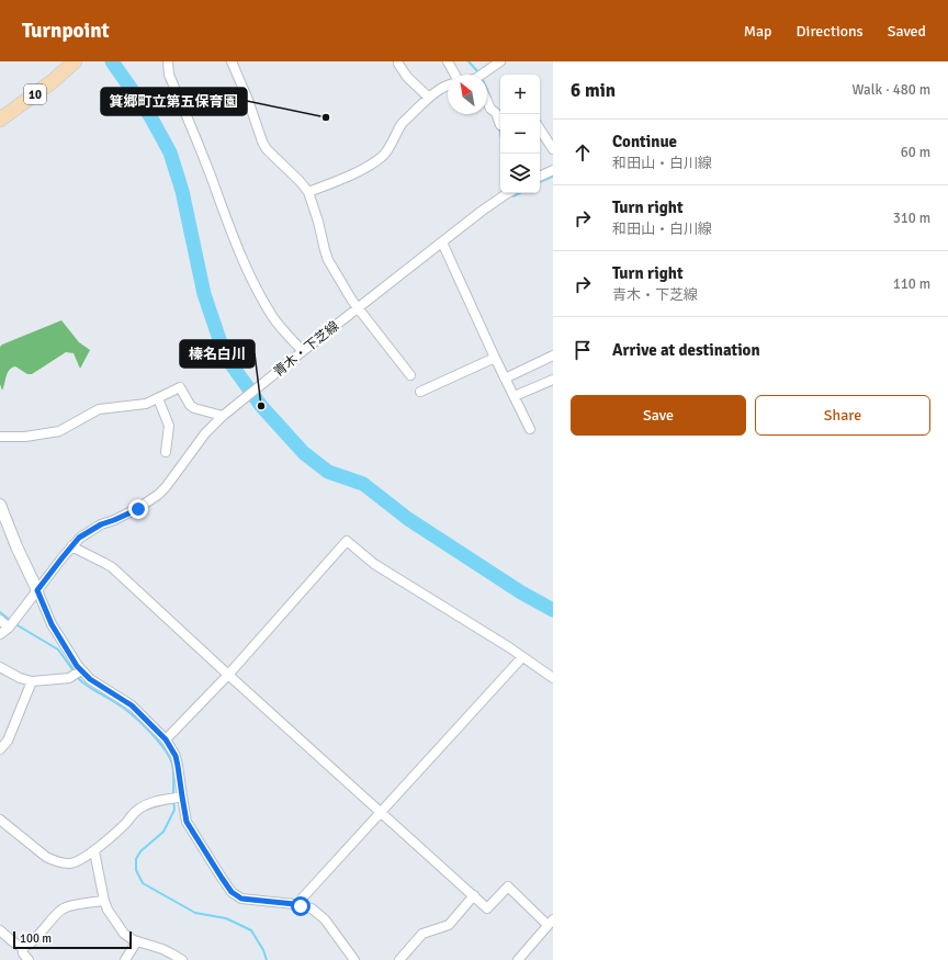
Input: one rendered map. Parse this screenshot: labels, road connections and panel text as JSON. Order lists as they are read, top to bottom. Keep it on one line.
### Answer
{"streets":{"main road":["10"],"street":["青木・下芝線"]},"places":["箕郷町立第五保育園","榛名白川"],"scale_bar":"100 m","north":"top left","page":{"header":"Turnpoint","nav":["Map","Directions","Saved"],"heading":["6 min","Walk · 480 m"],"map_buttons":["+","−"],"list":[["Continue","和田山・白川線","60 m"],["Turn right","和田山・白川線","310 m"],["Turn right","青木・下芝線","110 m"],"Arrive at destination"],"buttons":["Save","Share"],"scale":"100 m"}}
